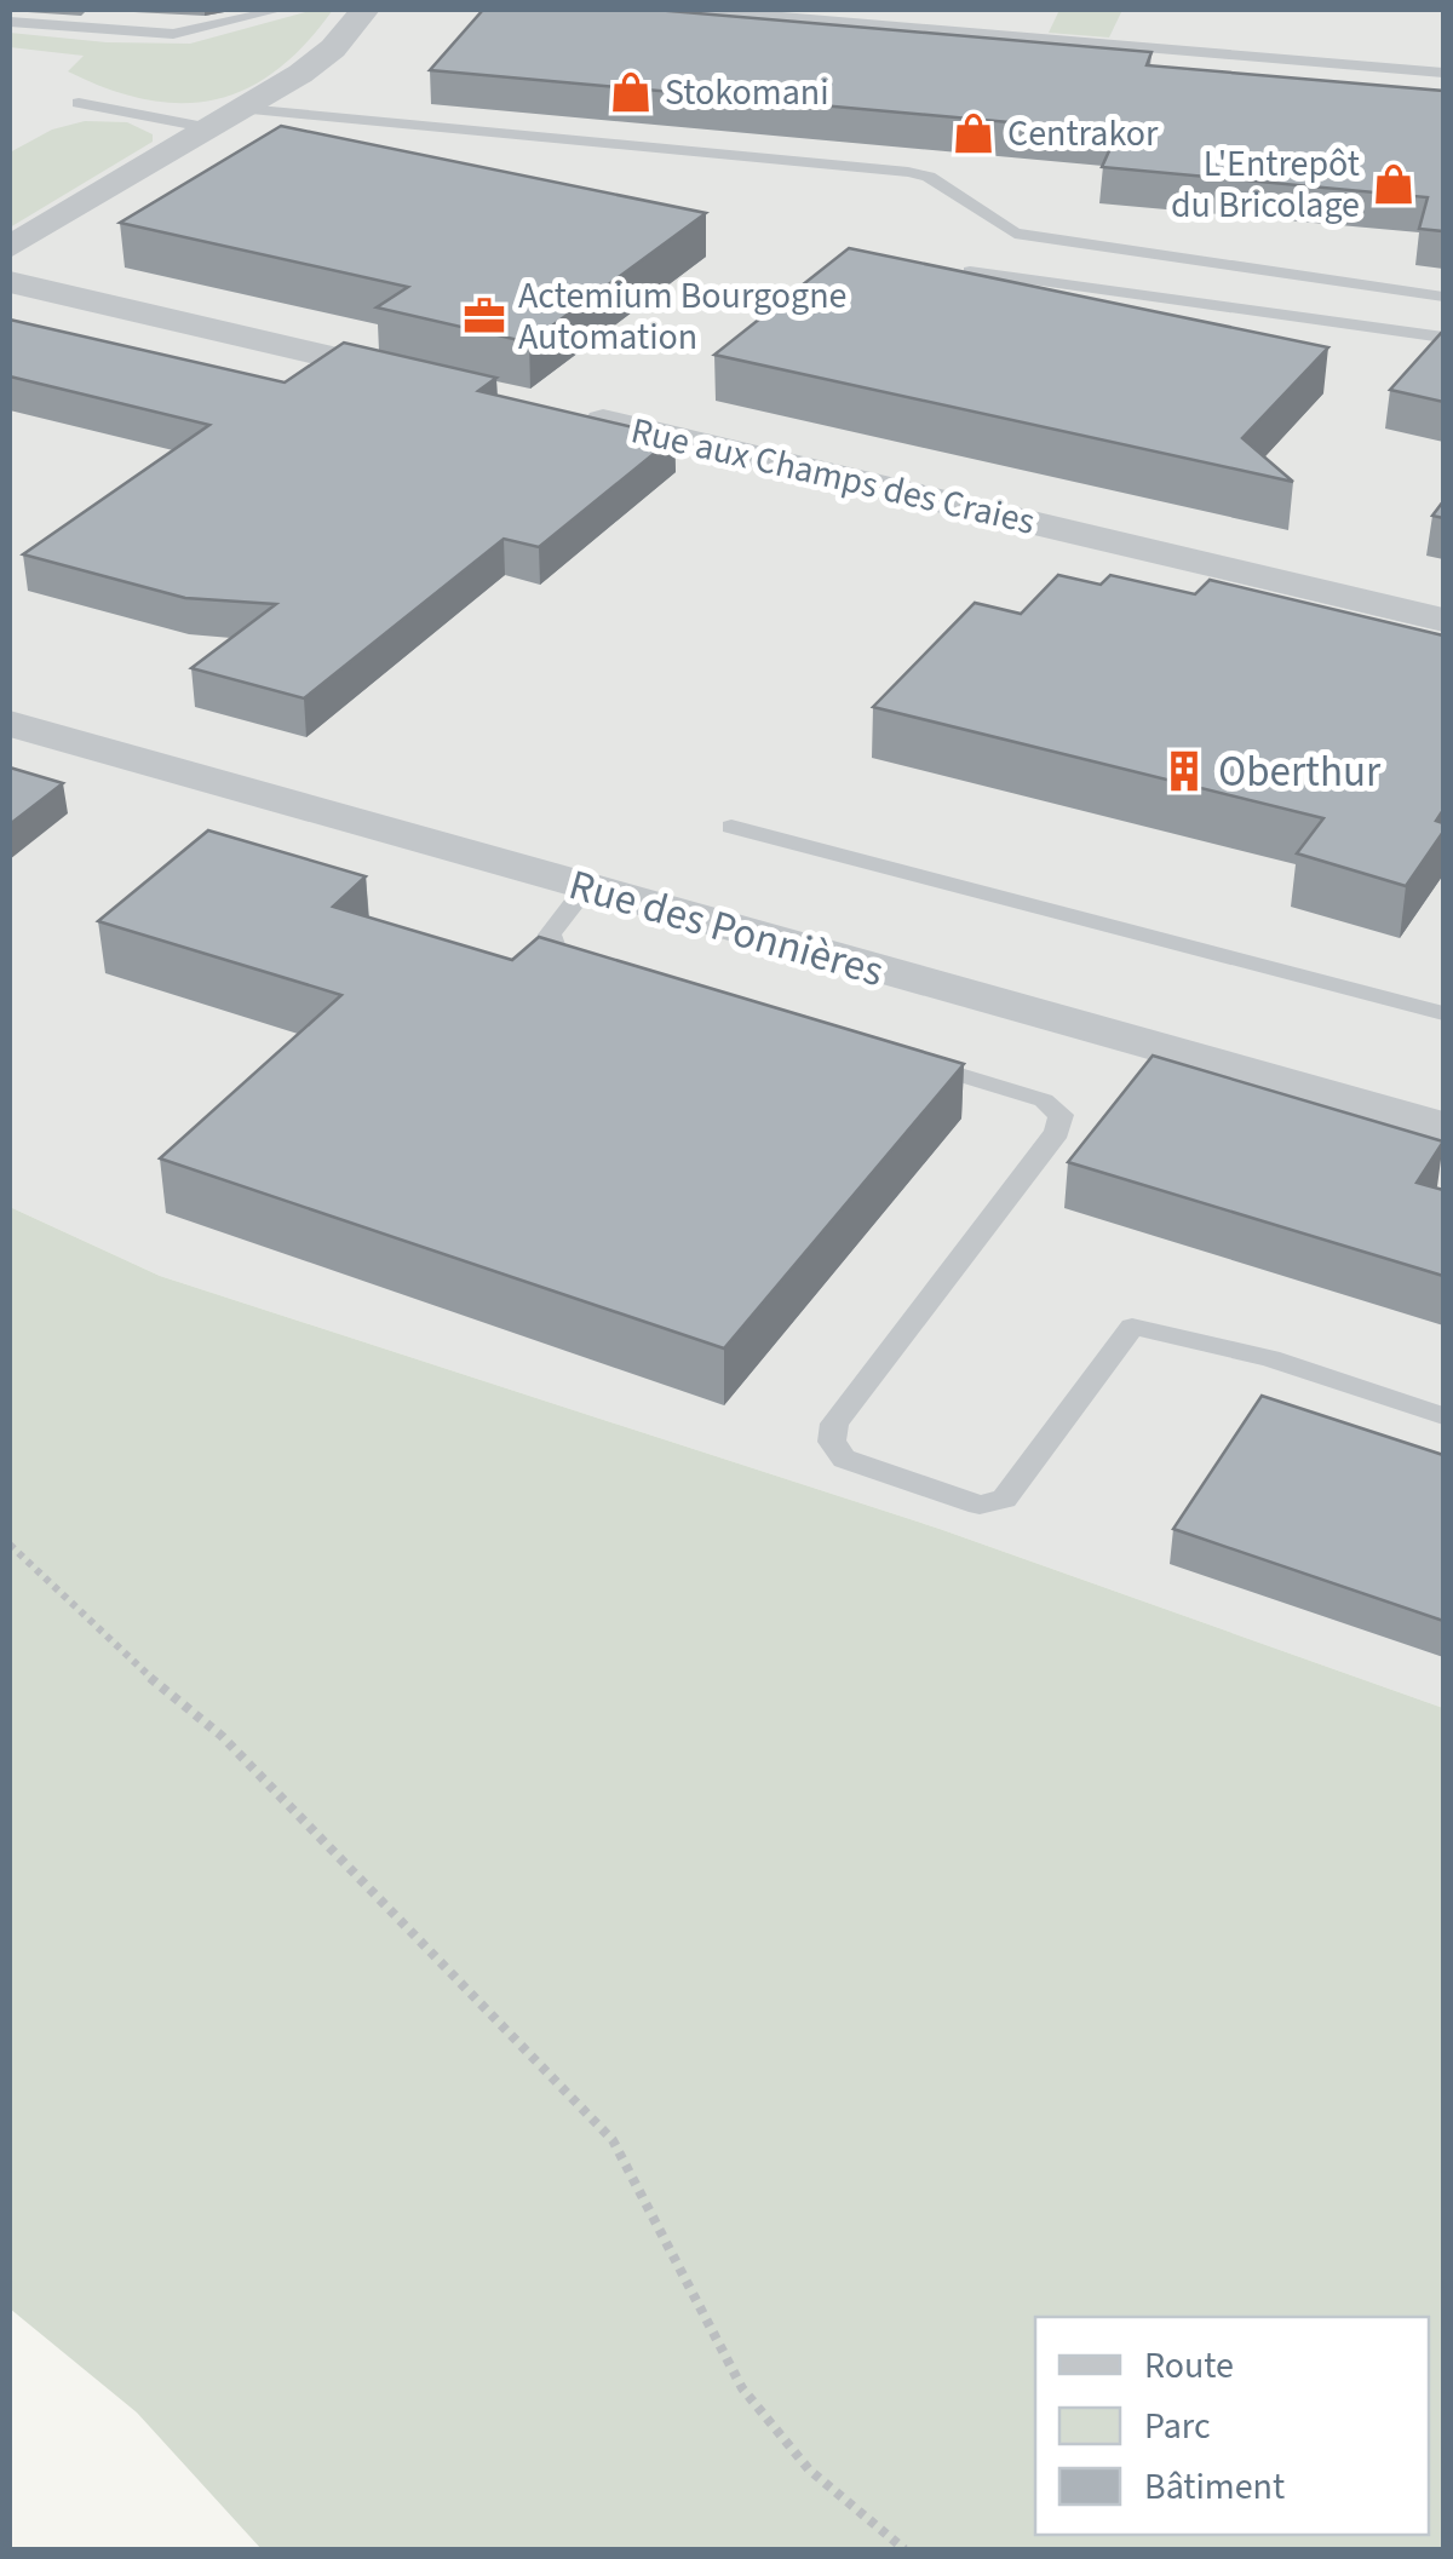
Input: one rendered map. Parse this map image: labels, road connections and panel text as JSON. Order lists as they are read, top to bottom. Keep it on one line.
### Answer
{"streets":{"street":["Rue aux Champs des Craies","Rue des Ponnières"]},"places":{"shop":["Stokomani","Centrakor","L'Entrepôt du Bricolage"],"office":["Actemium Bourgogne Automation"],"building":["Oberthur"]},"legend":["Route","Parc","Bâtiment"]}
